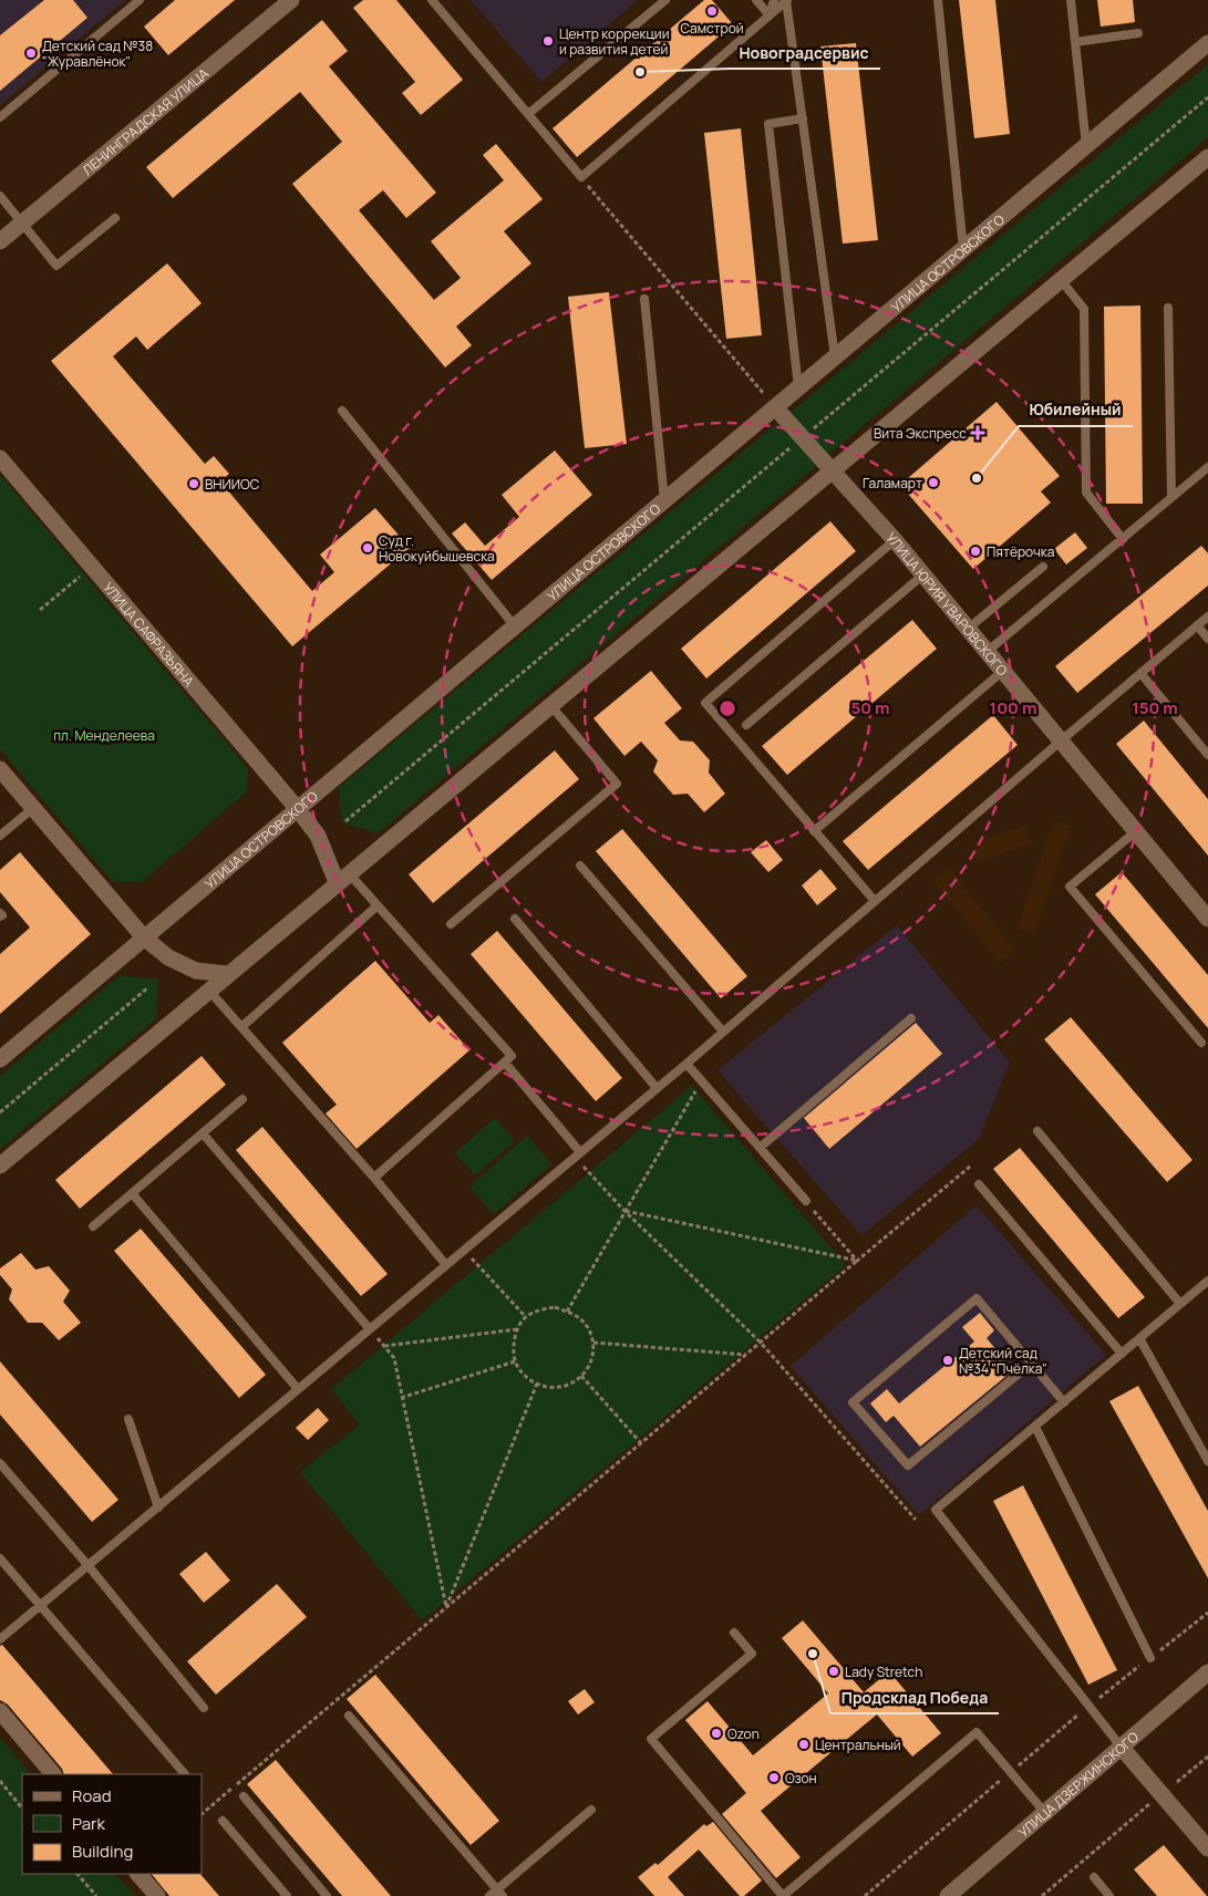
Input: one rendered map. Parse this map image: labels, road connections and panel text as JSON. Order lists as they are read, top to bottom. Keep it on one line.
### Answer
{"streets":{"main road":["ЛЕНИНГРАДСКАЯ УЛИЦА","УЛИЦА ОСТРОВСКОГО","УЛИЦА ЮРИЯ УВАРОВСКОГО","УЛИЦА САФРАЗЬЯНА","УЛИЦА ДЗЕРЖИНСКОГО"]},"crossings":[["УЛИЦА ОСТРОВСКОГО","УЛИЦА ЮРИЯ УВАРОВСКОГО"],["УЛИЦА ОСТРОВСКОГО","УЛИЦА САФРАЗЬЯНА"]],"parks":["пл. Менделеева"],"places":{"other":["Самстрой","Центр коррекции и развития детей","Детский сад №38 \"Журавлёнок\"","Новоградсервис","Юбилейный","Галамарт","ВНИИОС","Суд г. Новокуйбышевска","Пятёрочка","Детский сад №34 \"Пчёлка\"","Продсклад Победа","Lady Stretch","Ozon","Центральный","Озон"],"health":["Вита Экспресс"]},"legend":["Road","Park","Building"],"rings":["50 m","100 m","150 m"]}
